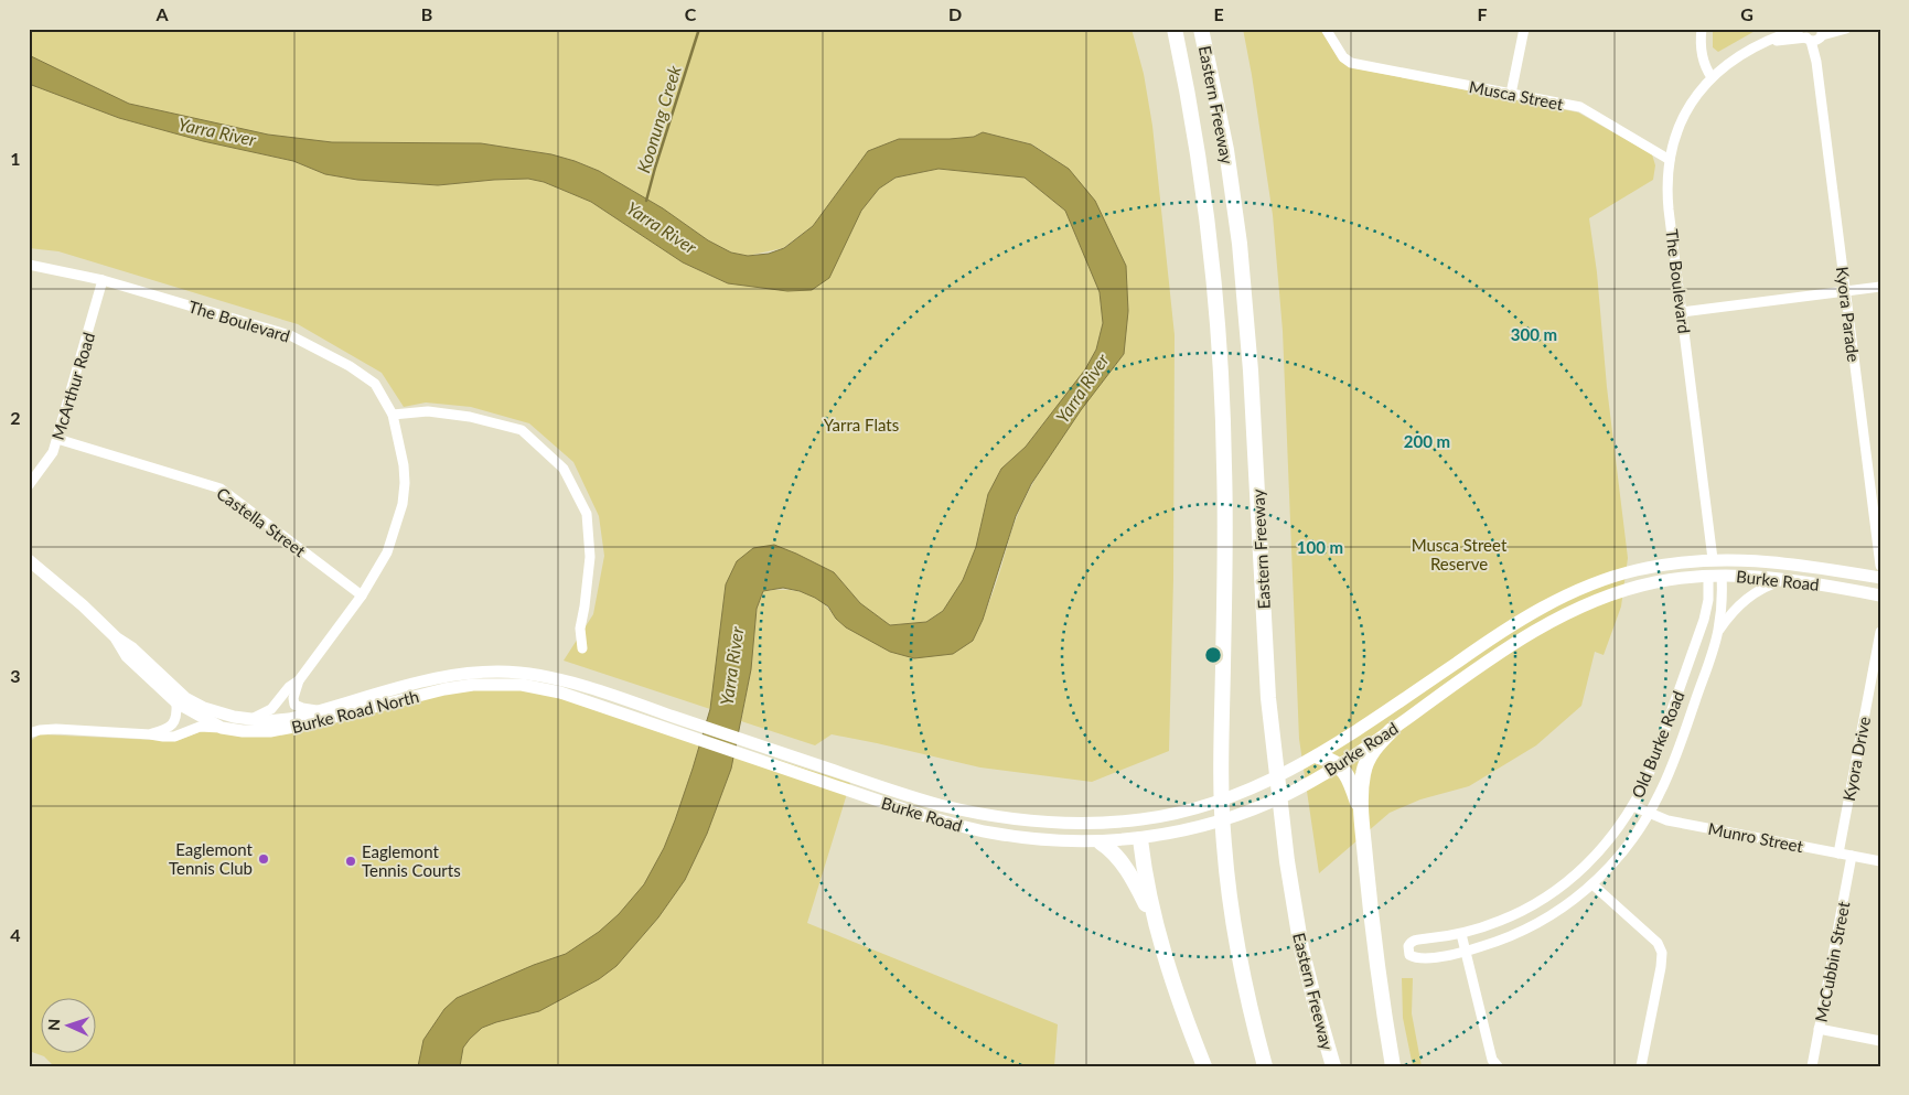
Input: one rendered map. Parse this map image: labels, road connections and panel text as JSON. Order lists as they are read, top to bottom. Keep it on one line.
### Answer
{"streets":{"highway":["Eastern Freeway"],"main road":["Burke Road","Burke Road North"],"street":["Musca Street","The Boulevard","Kyora Parade","McArthur Road","Castella Street","Old Burke Road","Kyora Drive","Munro Street","McCubbin Street"]},"crossings":[["Musca Street","The Boulevard"],["The Boulevard","Kyora Parade"],["The Boulevard","McArthur Road"],["The Boulevard","Castella Street"],["The Boulevard","Burke Road"],["The Boulevard","Burke Road North"],["McArthur Road","Castella Street"],["Burke Road","Burke Road North"],["Burke Road","Old Burke Road"],["Old Burke Road","Munro Street"],["Kyora Drive","Munro Street"],["Munro Street","McCubbin Street"]],"water":["Koonung Creek","Yarra River"],"parks":["Yarra Flats","Musca Street Reserve"],"places":["Eaglemont Tennis Club","Eaglemont Tennis Courts"],"north":"left","grid":{"columns":["A","B","C","D","E","F","G"],"rows":["1","2","3","4"]},"rings":["300 m","200 m","100 m"]}
